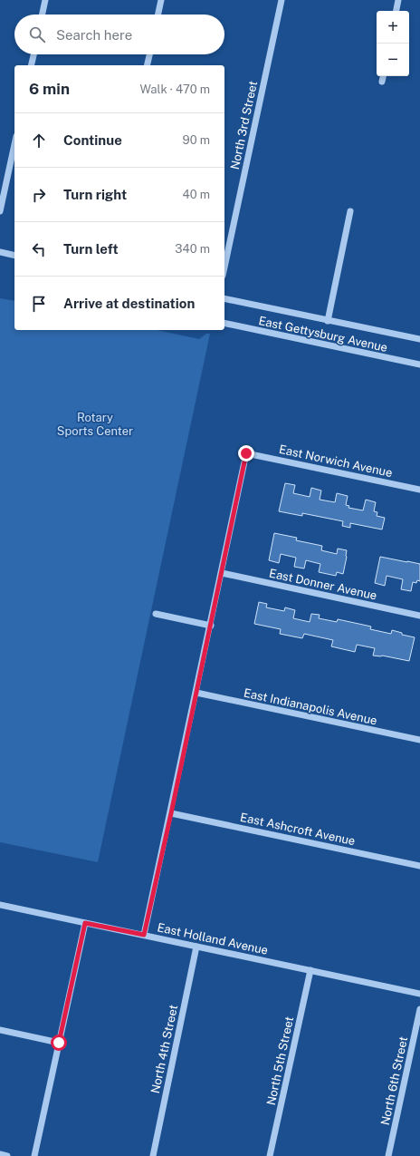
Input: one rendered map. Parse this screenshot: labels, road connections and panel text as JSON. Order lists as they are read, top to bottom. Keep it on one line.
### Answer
{"streets":{"street":["North 3rd Street","East Gettysburg Avenue","East Norwich Avenue","East Donner Avenue","East Indianapolis Avenue","East Ashcroft Avenue","East Holland Avenue","North 4th Street","North 5th Street","North 6th Street"]},"crossings":[["East Norwich Avenue","East Donner Avenue"],["East Holland Avenue","North 4th Street"],["East Holland Avenue","North 5th Street"]],"parks":["Rotary Sports Center"],"page":{"map_buttons":["+","−"],"search":"Search here","heading":["6 min","Walk · 470 m"],"list":[["Continue","90 m"],["Turn right","40 m"],["Turn left","340 m"],"Arrive at destination"]}}
